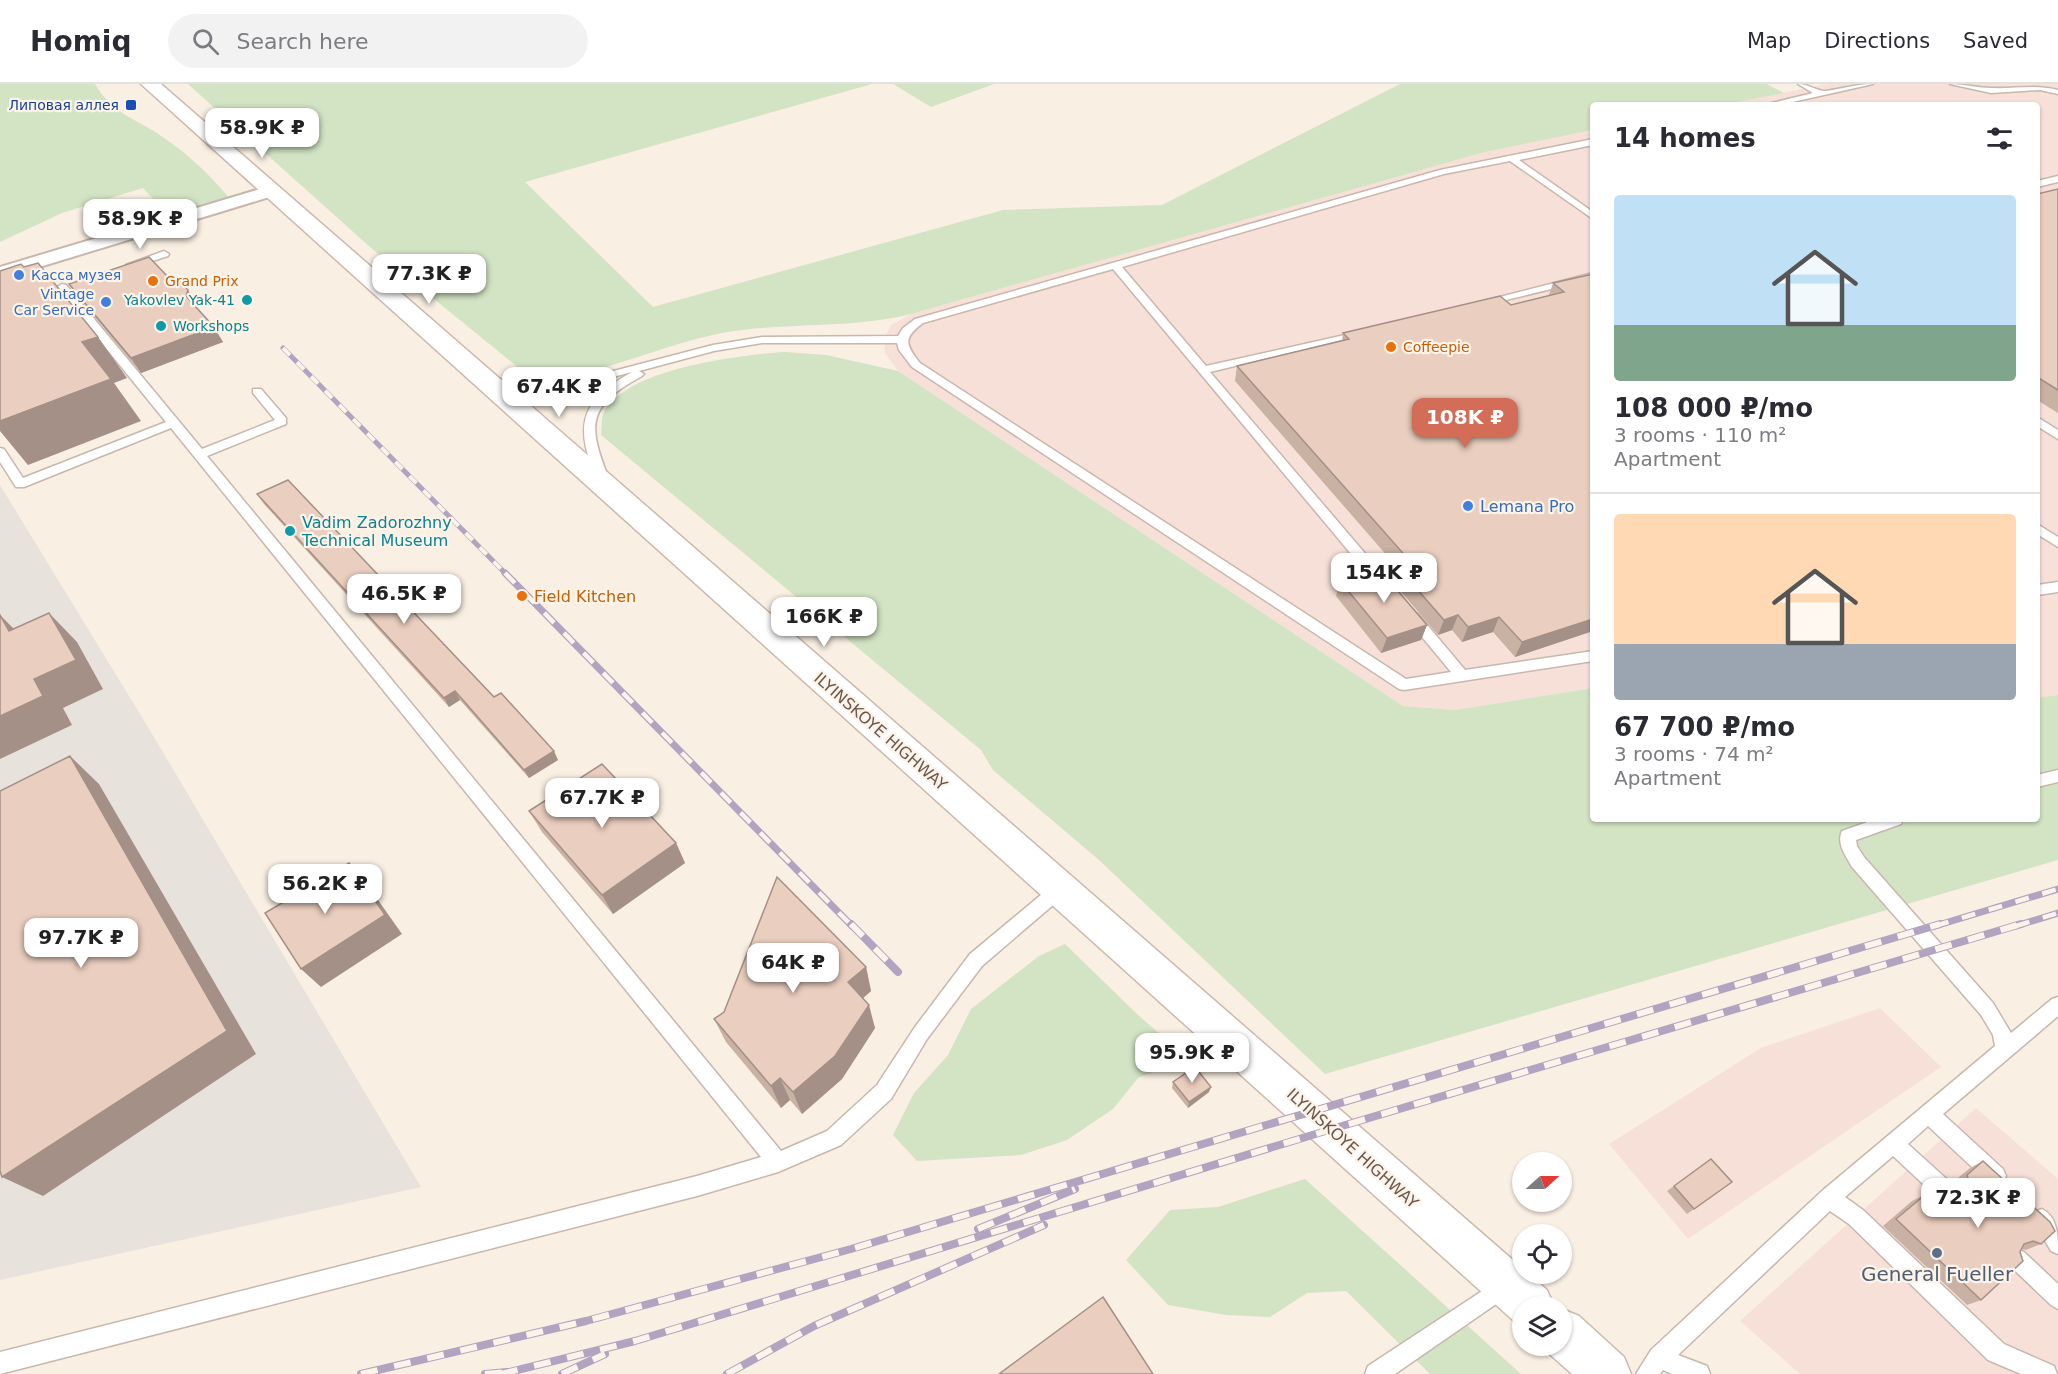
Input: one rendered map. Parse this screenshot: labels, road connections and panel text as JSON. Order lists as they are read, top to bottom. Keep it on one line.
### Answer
{"streets":{"main road":["ILYINSKOYE HIGHWAY"]},"places":{"transit":["Липовая аллея"],"other":["Касса музея","Grand Prix","Yakovlev Yak-41","Vintage Car Service","Workshops","Coffeepie","Lemana Pro","Vadim Zadorozhny Technical Museum","Field Kitchen","General Fueller"]},"north":"right","page":{"header":"Homiq","search":"Search here","nav":["Map","Directions","Saved"],"heading":"14 homes","price":["58.9K ₽","58.9K ₽","77.3K ₽","67.4K ₽","108K ₽","154K ₽","46.5K ₽","166K ₽","67.7K ₽","56.2K ₽","97.7K ₽","64K ₽","95.9K ₽","72.3K ₽"],"list":[{"name":"108 000 ₽/mo","note":"3 rooms · 110 m² · Apartment"},{"name":"67 700 ₽/mo","note":"3 rooms · 74 m² · Apartment"}]}}
